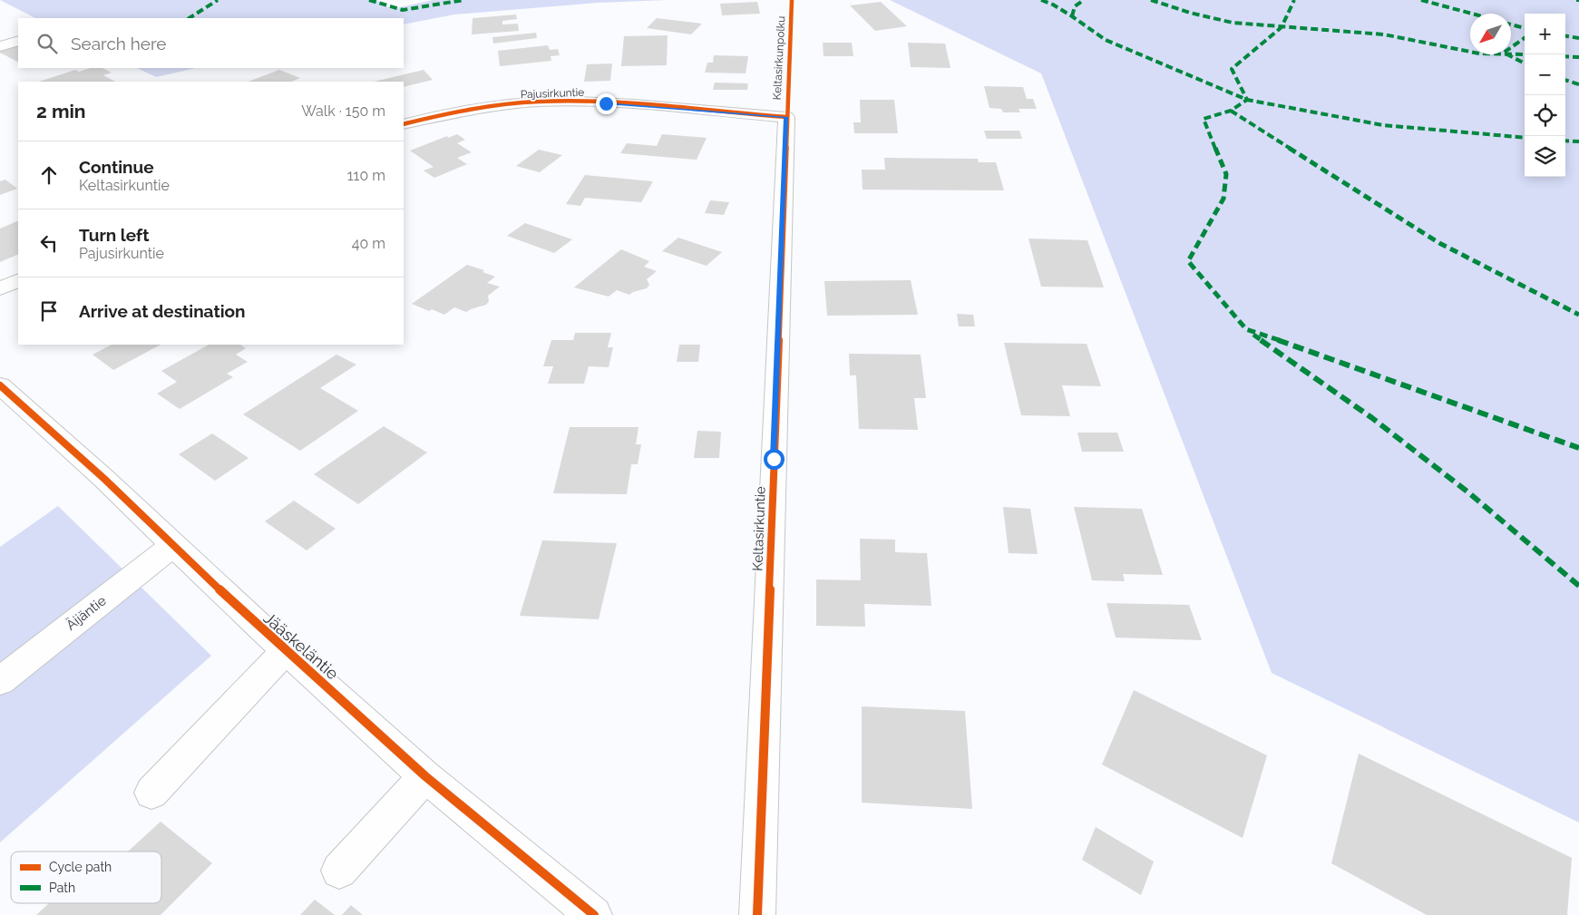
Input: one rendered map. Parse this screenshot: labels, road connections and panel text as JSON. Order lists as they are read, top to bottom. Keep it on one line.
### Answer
{"streets":{"street":["Pajusirkuntie","Keltasirkuntie","Äijäntie","Jääskeläntie"],"cycle path":["Keltasirkunpolku"]},"crossings":[["Pajusirkuntie","Keltasirkuntie"],["Äijäntie","Jääskeläntie"]],"legend":["Cycle path","Path"],"north":"bottom left","page":{"map_buttons":["+","−"],"search":"Search here","heading":["2 min","Walk · 150 m"],"list":[["Continue","Keltasirkuntie","110 m"],["Turn left","Pajusirkuntie","40 m"],"Arrive at destination"]}}
